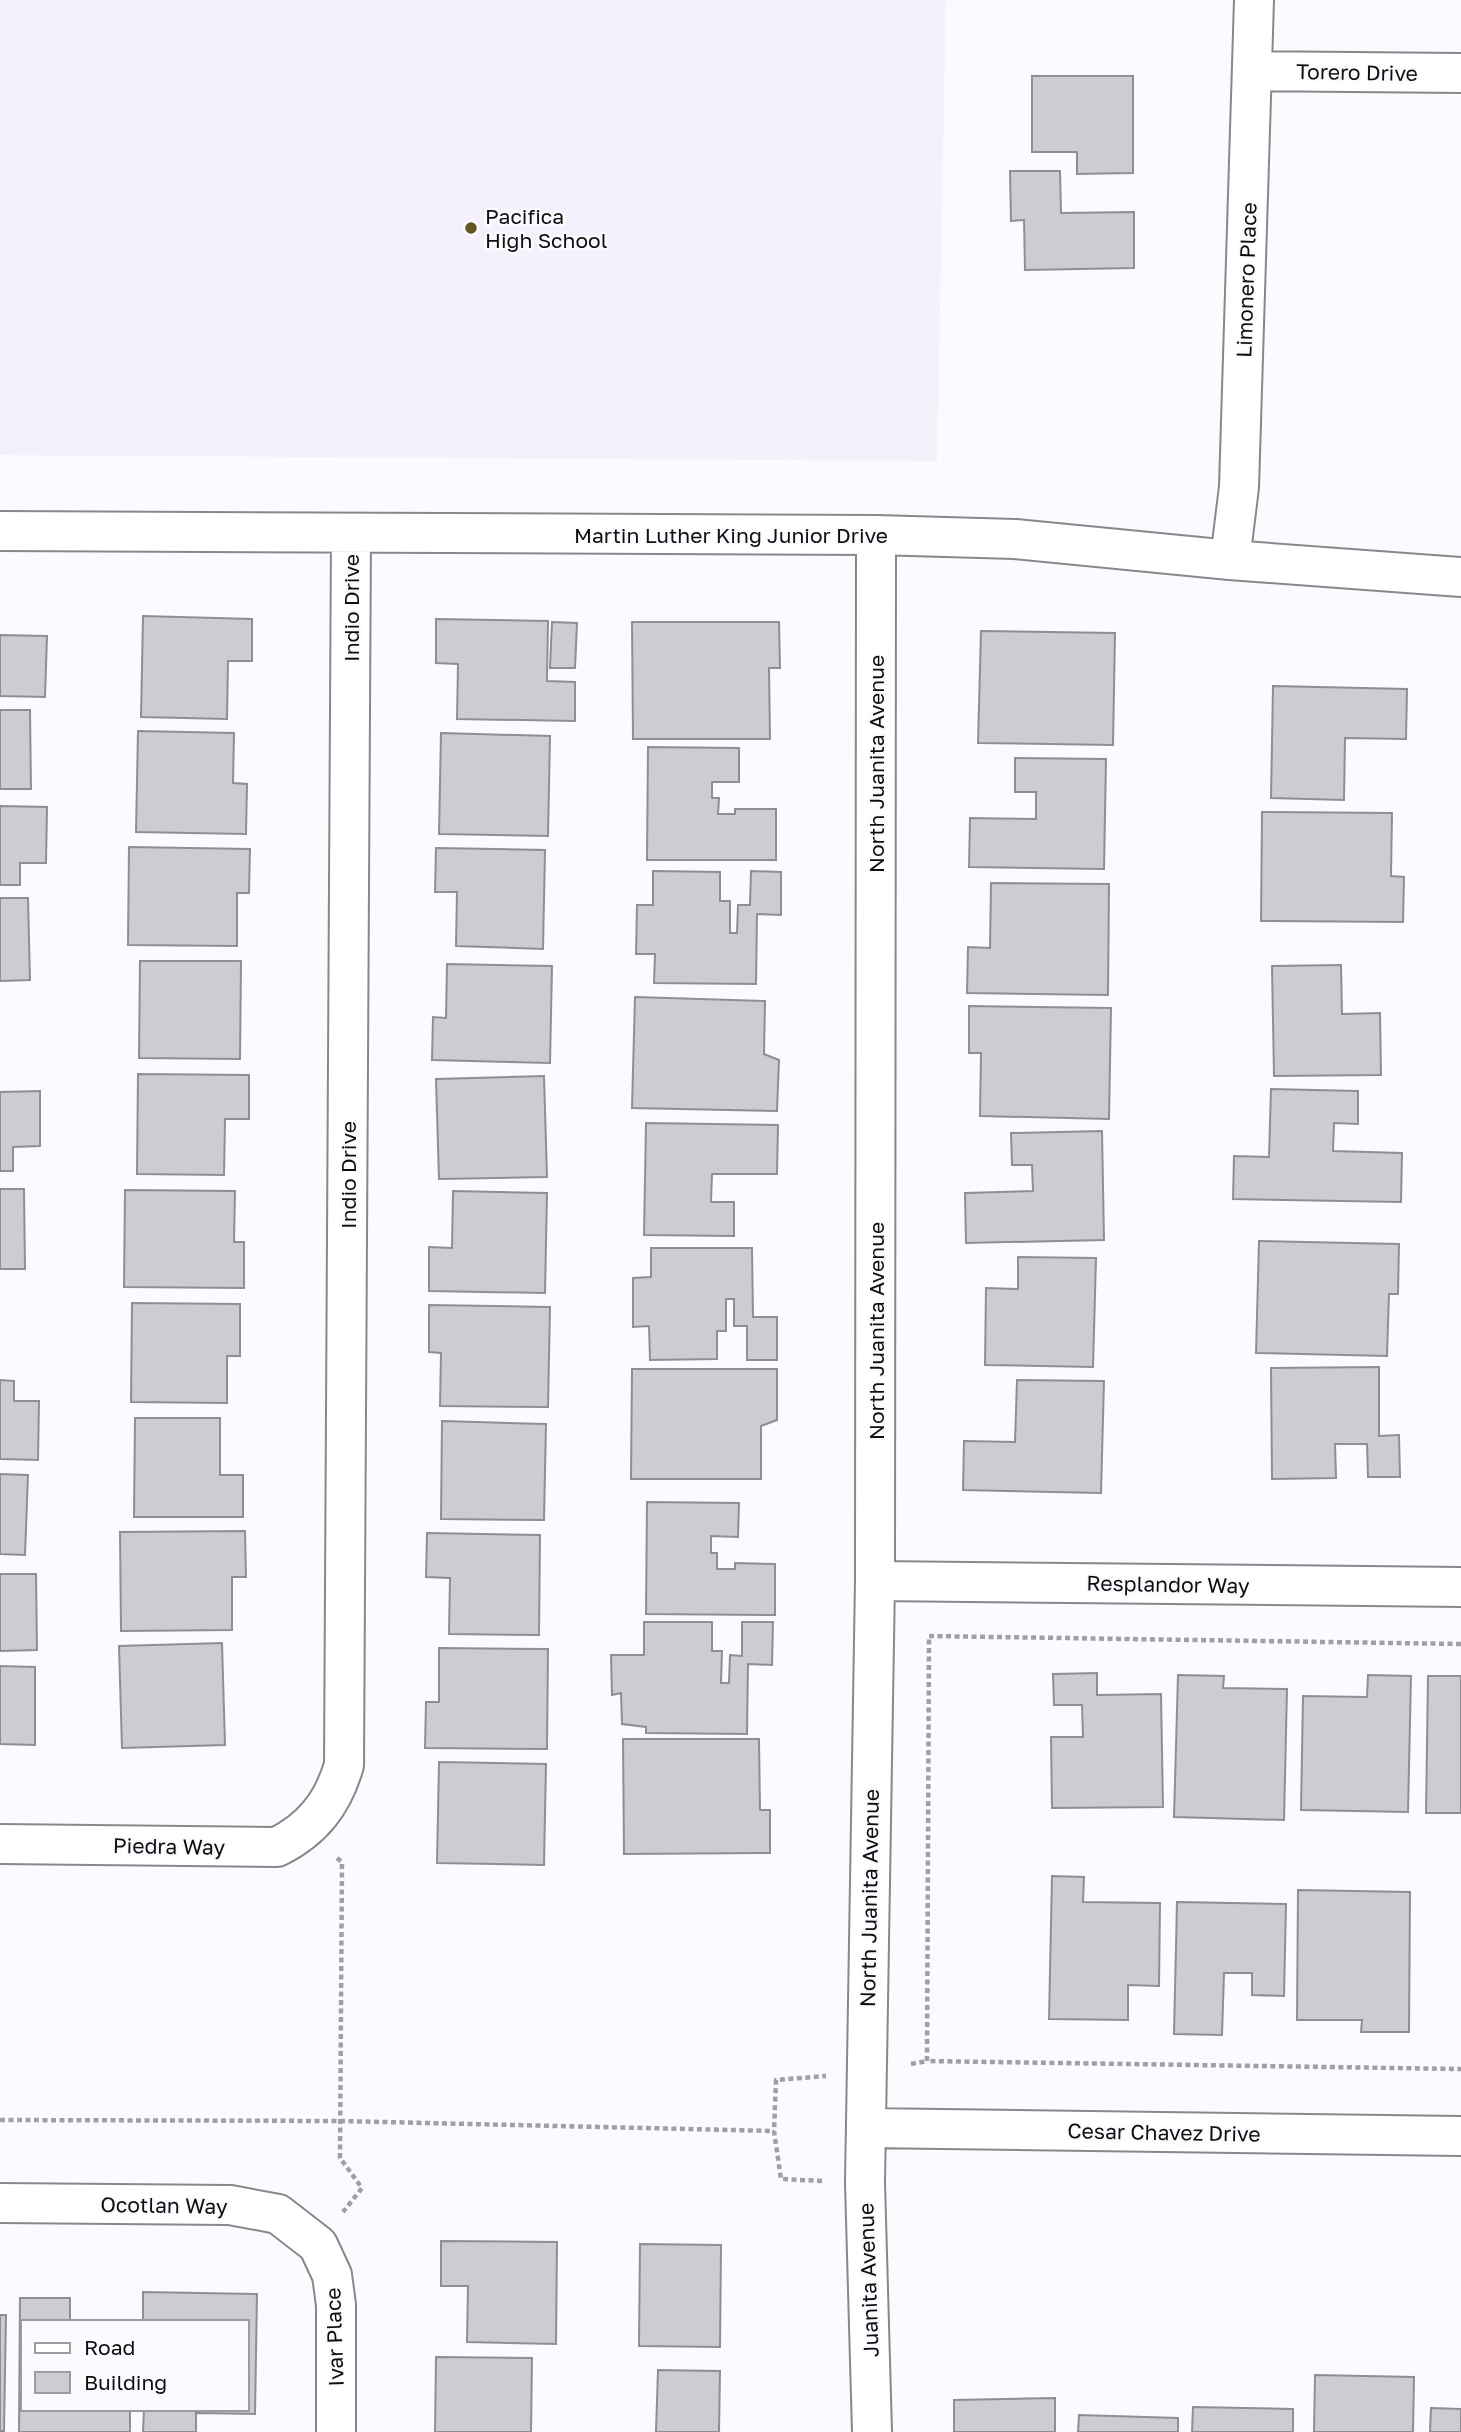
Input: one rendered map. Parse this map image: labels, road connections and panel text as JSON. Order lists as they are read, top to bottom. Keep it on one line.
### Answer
{"streets":{"street":["Torero Drive","Limonero Place","Martin Luther King Junior Drive","Indio Drive","North Juanita Avenue","Resplandor Way","Piedra Way","Cesar Chavez Drive","Ocotlan Way","Juanita Avenue","Ivar Place"]},"crossings":[["Torero Drive","Limonero Place"],["Limonero Place","Martin Luther King Junior Drive"],["Martin Luther King Junior Drive","Indio Drive"],["Martin Luther King Junior Drive","North Juanita Avenue"],["Indio Drive","Piedra Way"],["North Juanita Avenue","Resplandor Way"],["North Juanita Avenue","Cesar Chavez Drive"],["North Juanita Avenue","Juanita Avenue"],["Cesar Chavez Drive","Juanita Avenue"],["Ocotlan Way","Ivar Place"]],"places":["Pacifica High School"],"legend":["Road","Building"]}
